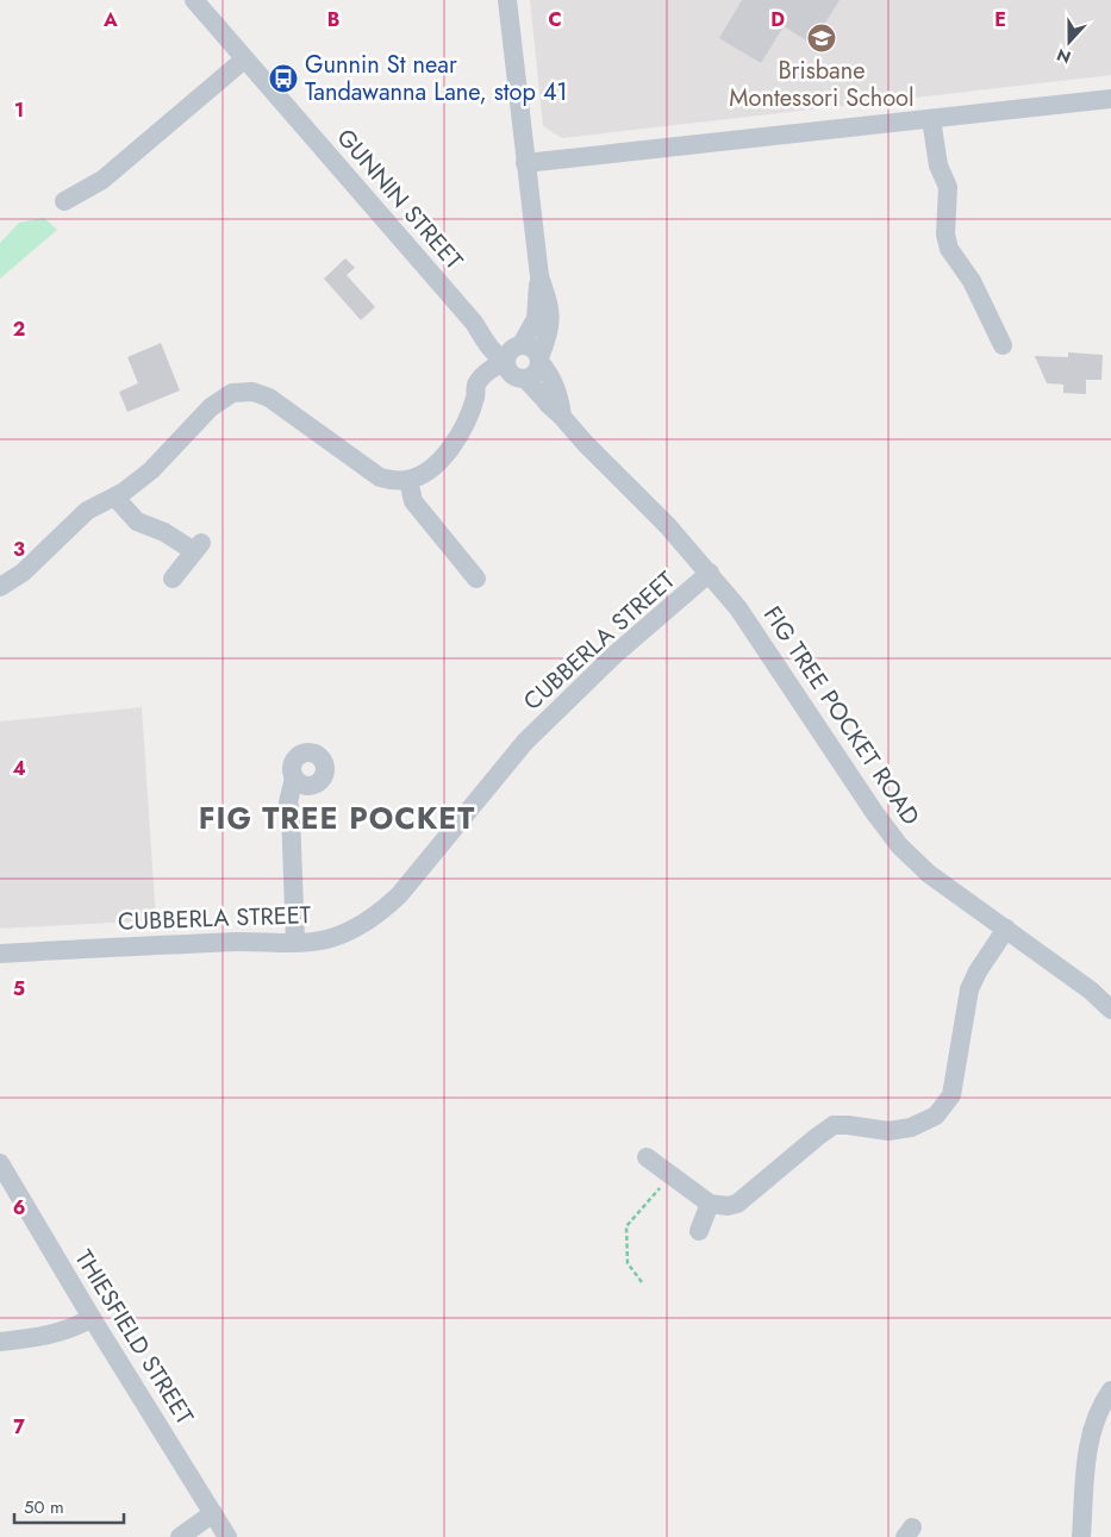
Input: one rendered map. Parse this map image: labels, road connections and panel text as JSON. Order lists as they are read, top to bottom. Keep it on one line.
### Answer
{"streets":{"street":["GUNNIN STREET","CUBBERLA STREET","FIG TREE POCKET ROAD","THIESFIELD STREET"]},"crossings":[["GUNNIN STREET","FIG TREE POCKET ROAD"],["CUBBERLA STREET","FIG TREE POCKET ROAD"]],"districts":["FIG TREE POCKET"],"places":{"school or university":["Brisbane Montessori School"],"bus stop":["Gunnin St near Tandawanna Lane, stop 41"]},"scale_bar":"50 m","north":"bottom","grid":{"columns":["A","B","C","D","E"],"rows":["1","2","3","4","5","6","7"]}}
